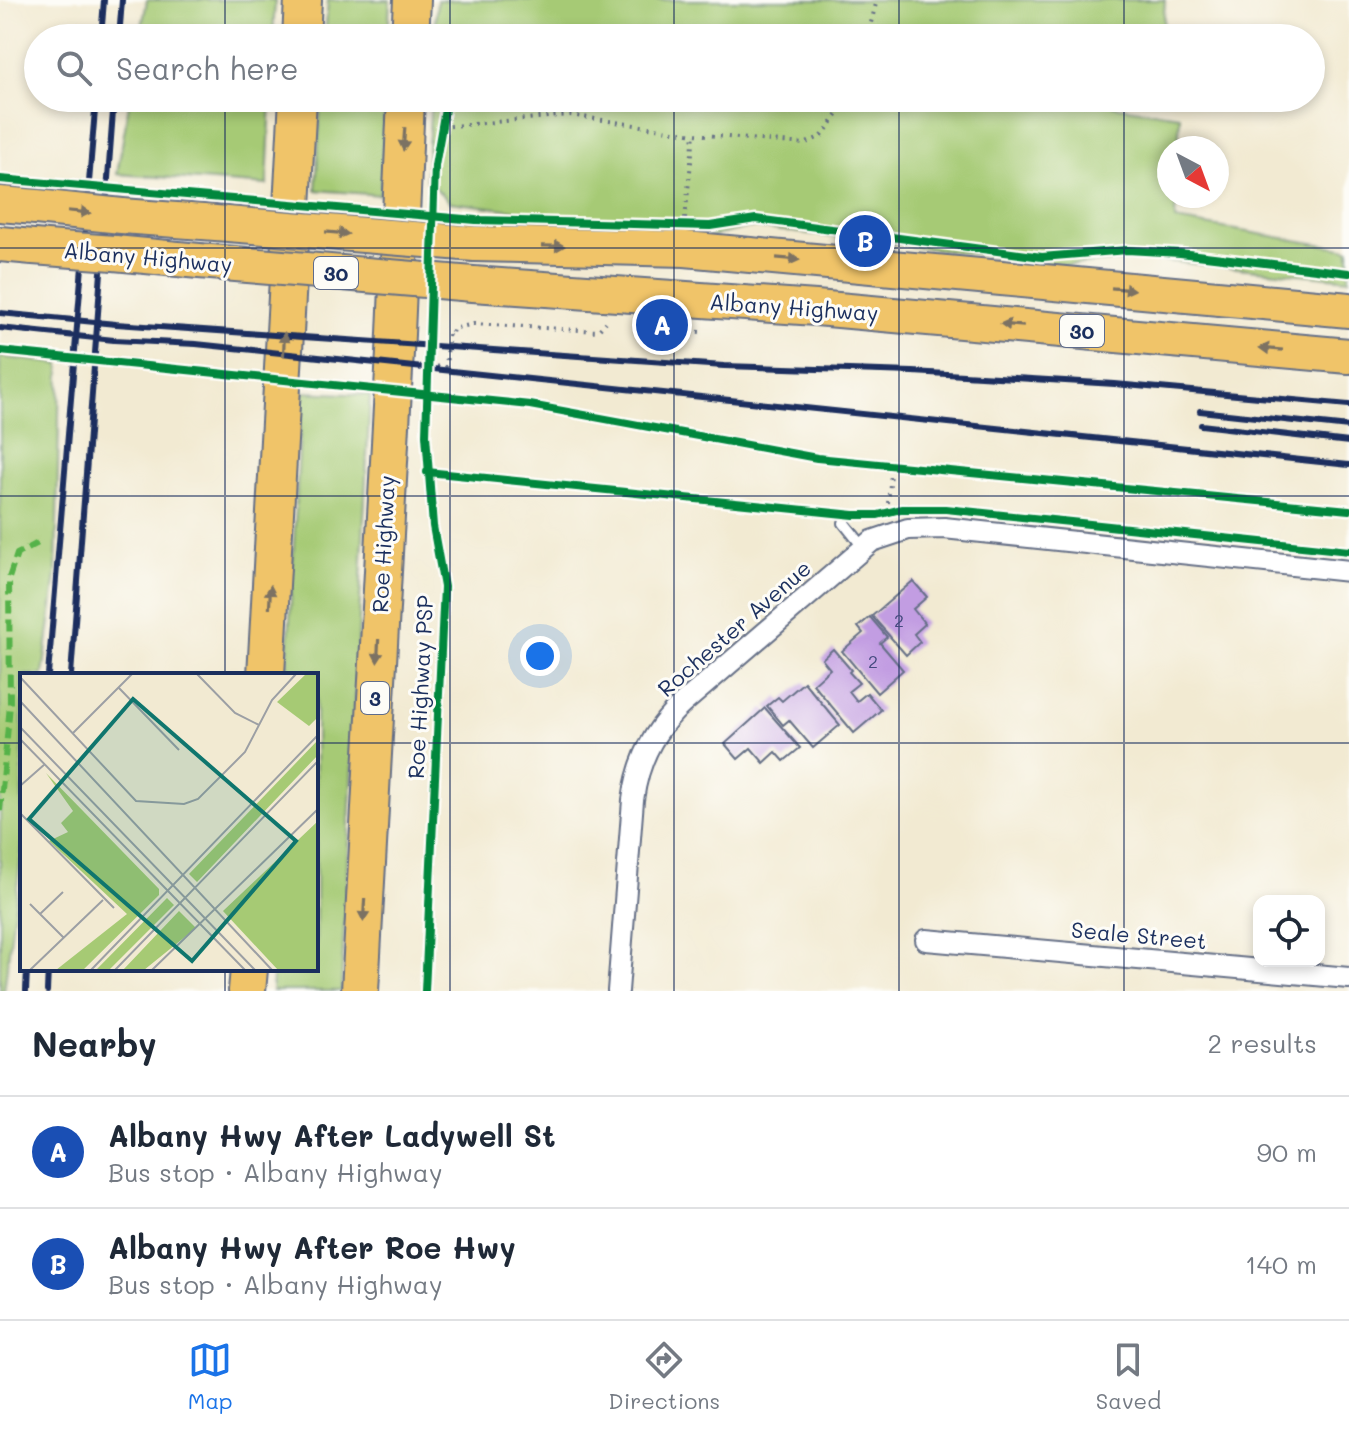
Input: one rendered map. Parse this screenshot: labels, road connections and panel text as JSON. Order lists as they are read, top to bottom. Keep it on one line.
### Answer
{"streets":{"highway":["Albany Highway","30","Roe Highway","3"],"street":["Rochester Avenue","Seale Street"],"cycle path":["Roe Highway PSP"]},"house_numbers":["2","2"],"north":"bottom right","page":{"search":"Search here","pins":["B","A"],"heading":["Nearby","2 results"],"list":[{"mark":"A","name":"Albany Hwy After Ladywell St","note":"Bus stop · Albany Highway","value":"90 m"},{"mark":"B","name":"Albany Hwy After Roe Hwy","note":"Bus stop · Albany Highway","value":"140 m"}],"nav":["Map","Directions","Saved"]}}
